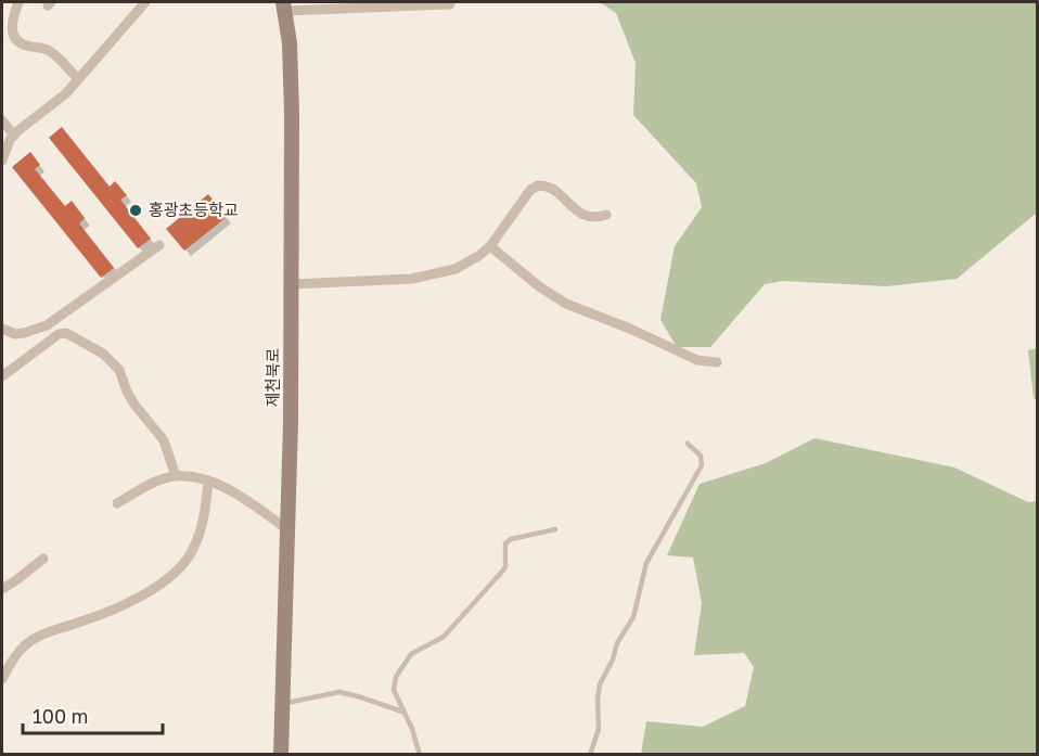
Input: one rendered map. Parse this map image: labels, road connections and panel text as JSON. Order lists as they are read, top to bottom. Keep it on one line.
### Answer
{"streets":{"street":["제천북로"]},"places":["홍광초등학교"],"scale_bar":"100 m"}
